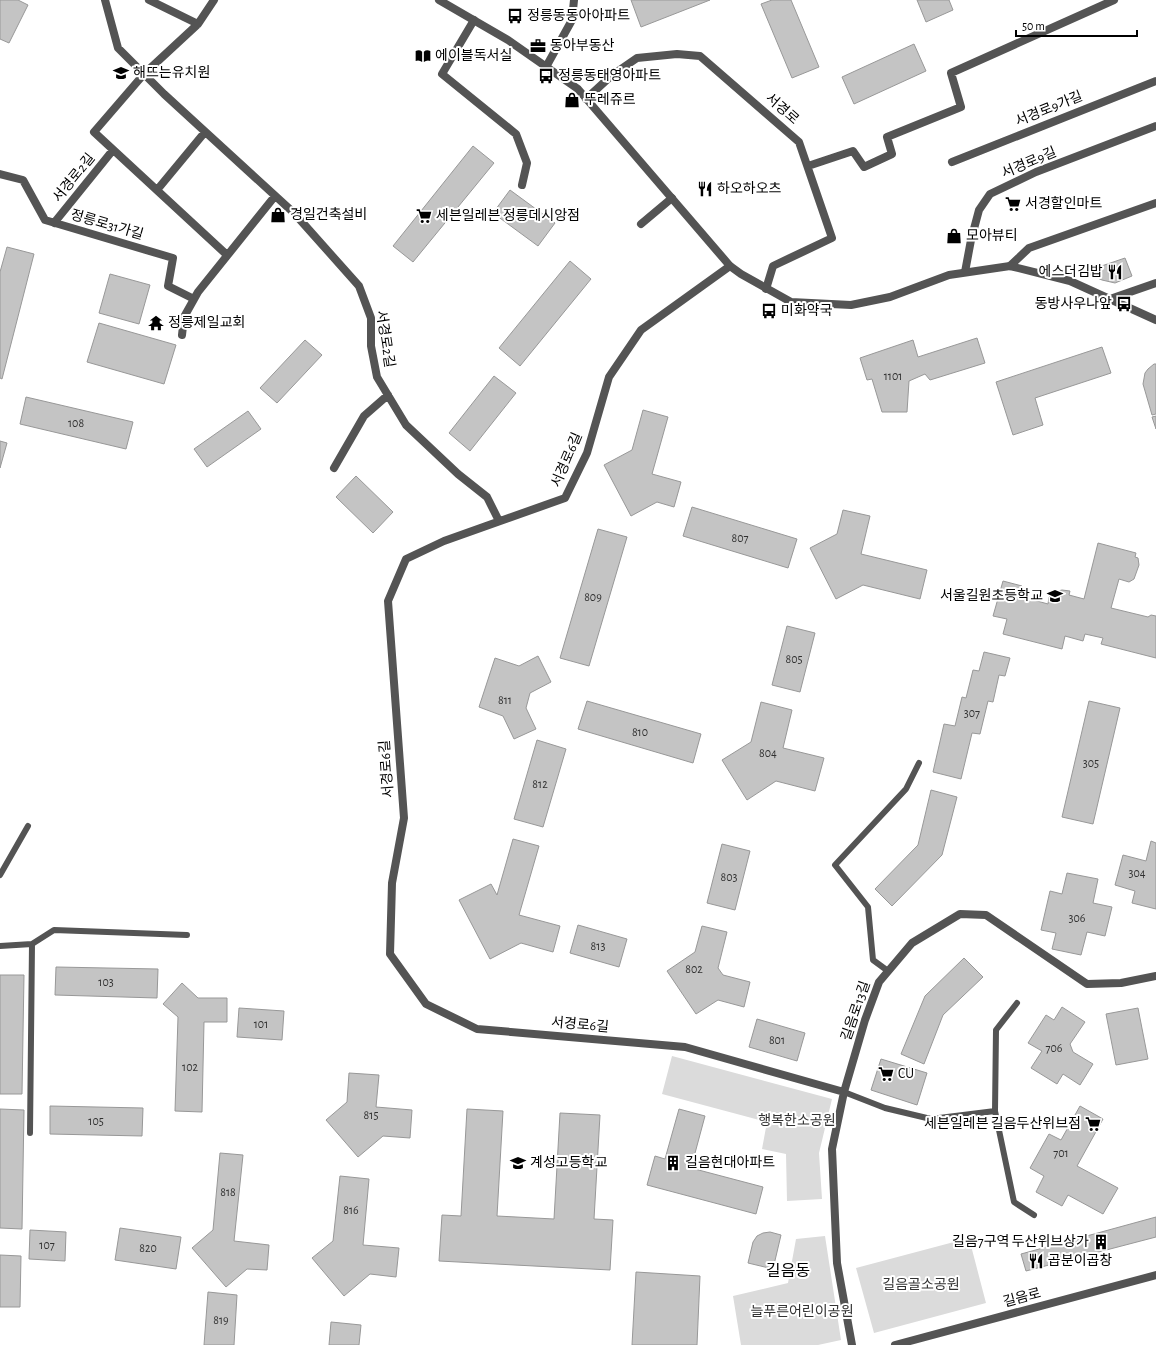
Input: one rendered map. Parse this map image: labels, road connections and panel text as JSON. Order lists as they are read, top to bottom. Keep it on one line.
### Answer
{"streets":{"street":["서경로","서경로9가길","서경로9길","서경로2길","정릉로31가길","서경로6길","길음로13길","길음로"]},"crossings":[["서경로2길","정릉로31가길"],["서경로2길","서경로6길"],["서경로6길","길음로13길"]],"districts":["길음동"],"parks":["행복한소공원","길음골소공원","늘푸른어린이공원"],"places":{"bus stop":["정릉동동아아파트","정릉동태영아파트","동방사우나앞","미화약국"],"office":["동아부동산"],"library":["에이블독서실"],"school or university":["해뜨는유치원","서울길원초등학교","계성고등학교"],"shop":["뚜레쥬르","경일건축설비","모아뷰티"],"restaurant":["하오하오츠","에스더김밥","곱분이곱창"],"supermarket":["서경할인마트","세븐일레븐 정릉데시앙점","CU","세븐일레븐 길음두산위브점"],"temple":["정릉제일교회"],"building":["길음현대아파트","길음7구역 두산위브상가"]},"house_numbers":["1101","108","807","809","805","811","307","810","804","305","812","304","803","306","813","802","103","101","801","706","102","815","105","701","818","816","107","820","819"],"scale_bar":"50 m"}
